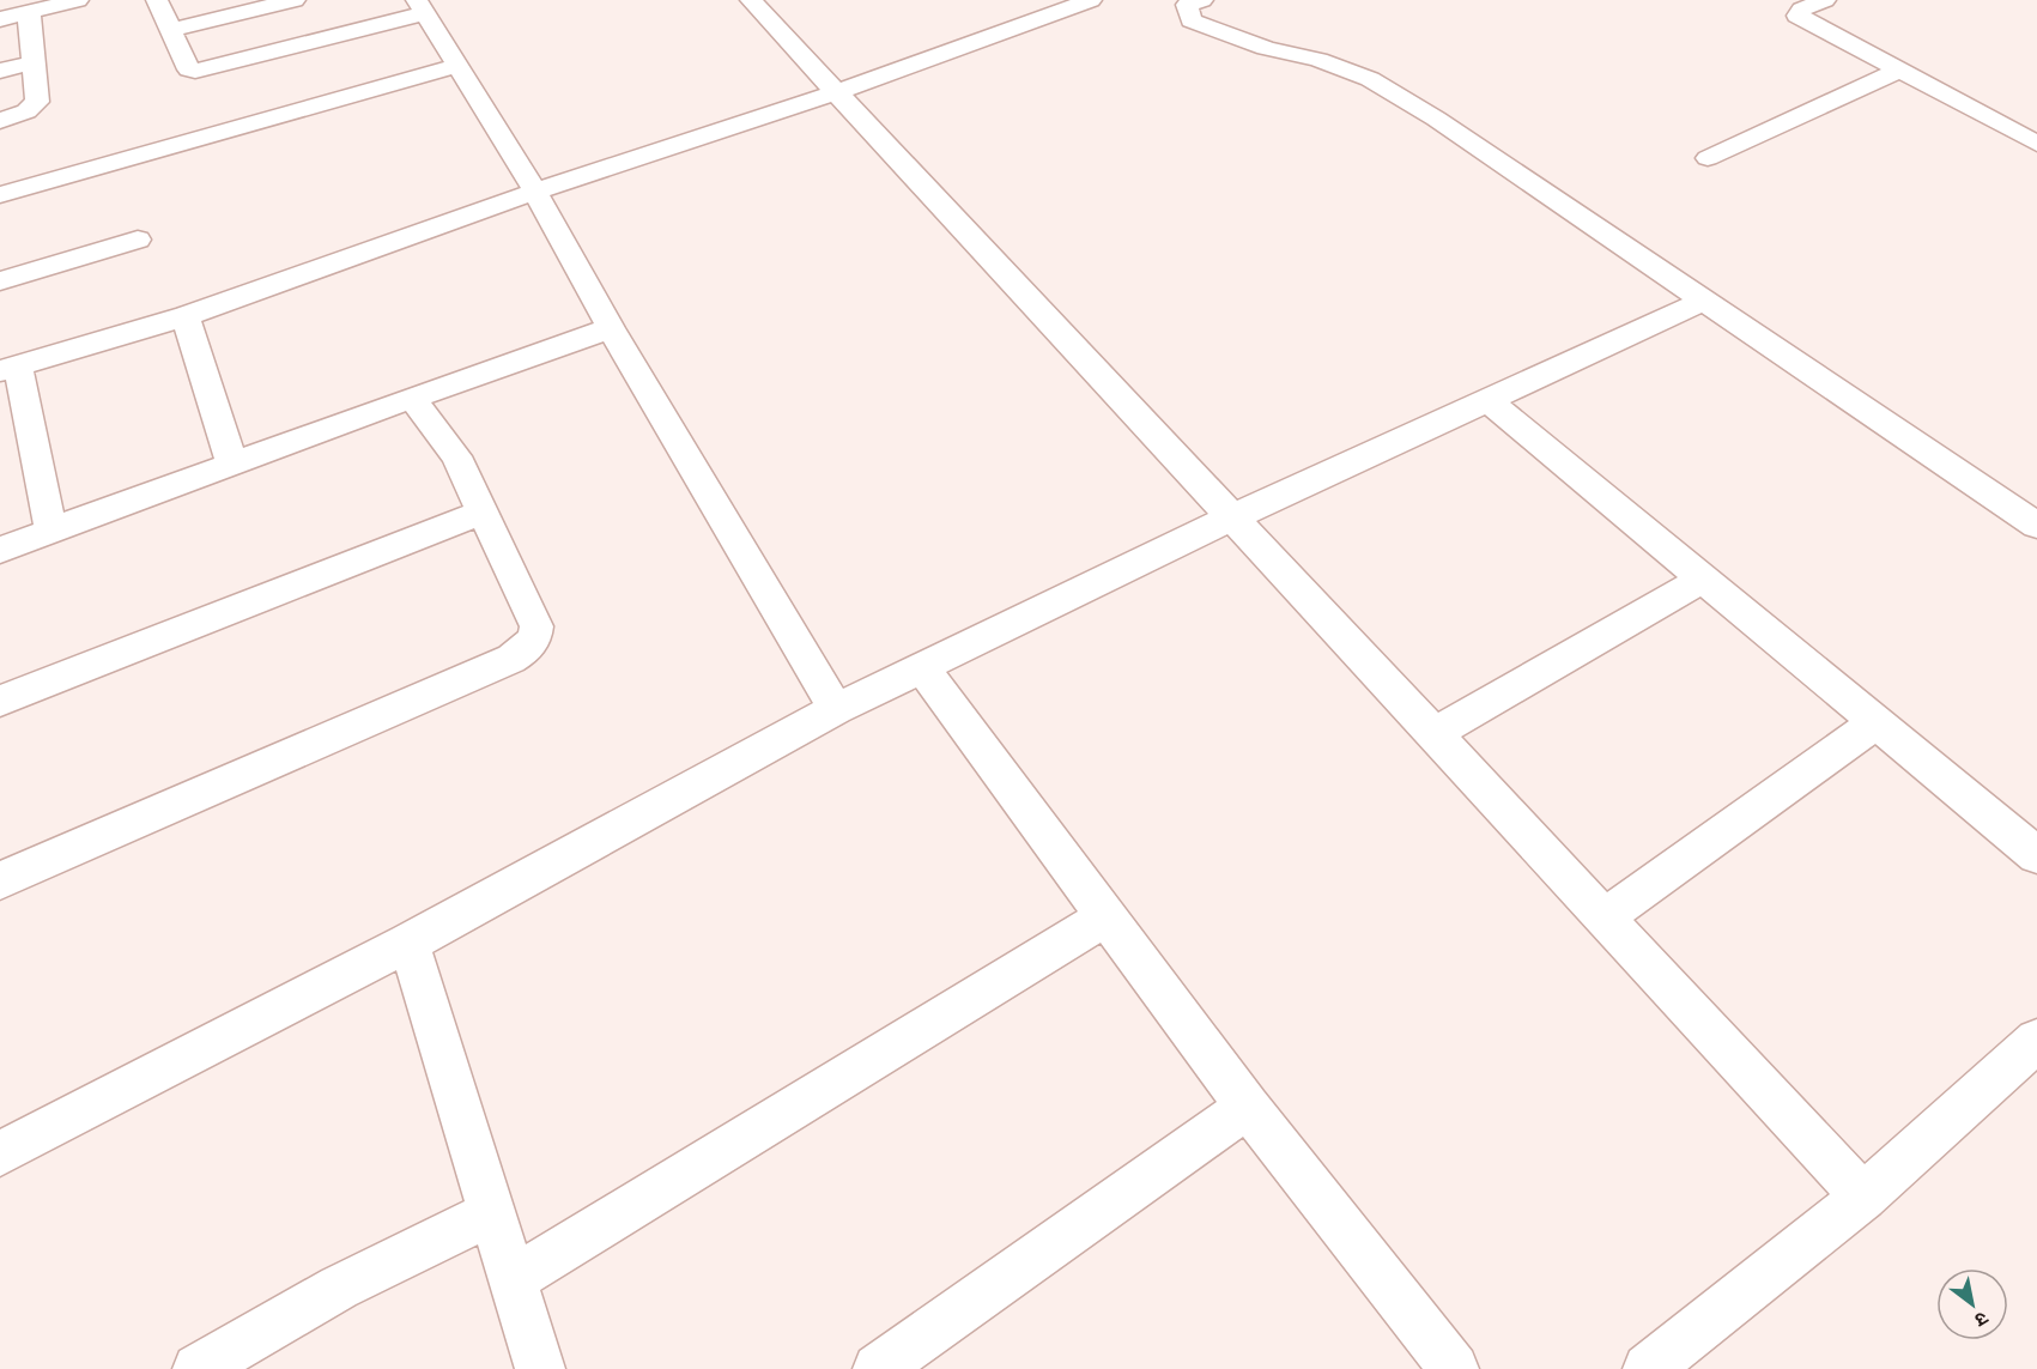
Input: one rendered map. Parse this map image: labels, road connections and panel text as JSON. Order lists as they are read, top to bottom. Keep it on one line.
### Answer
{"north":"bottom right"}
